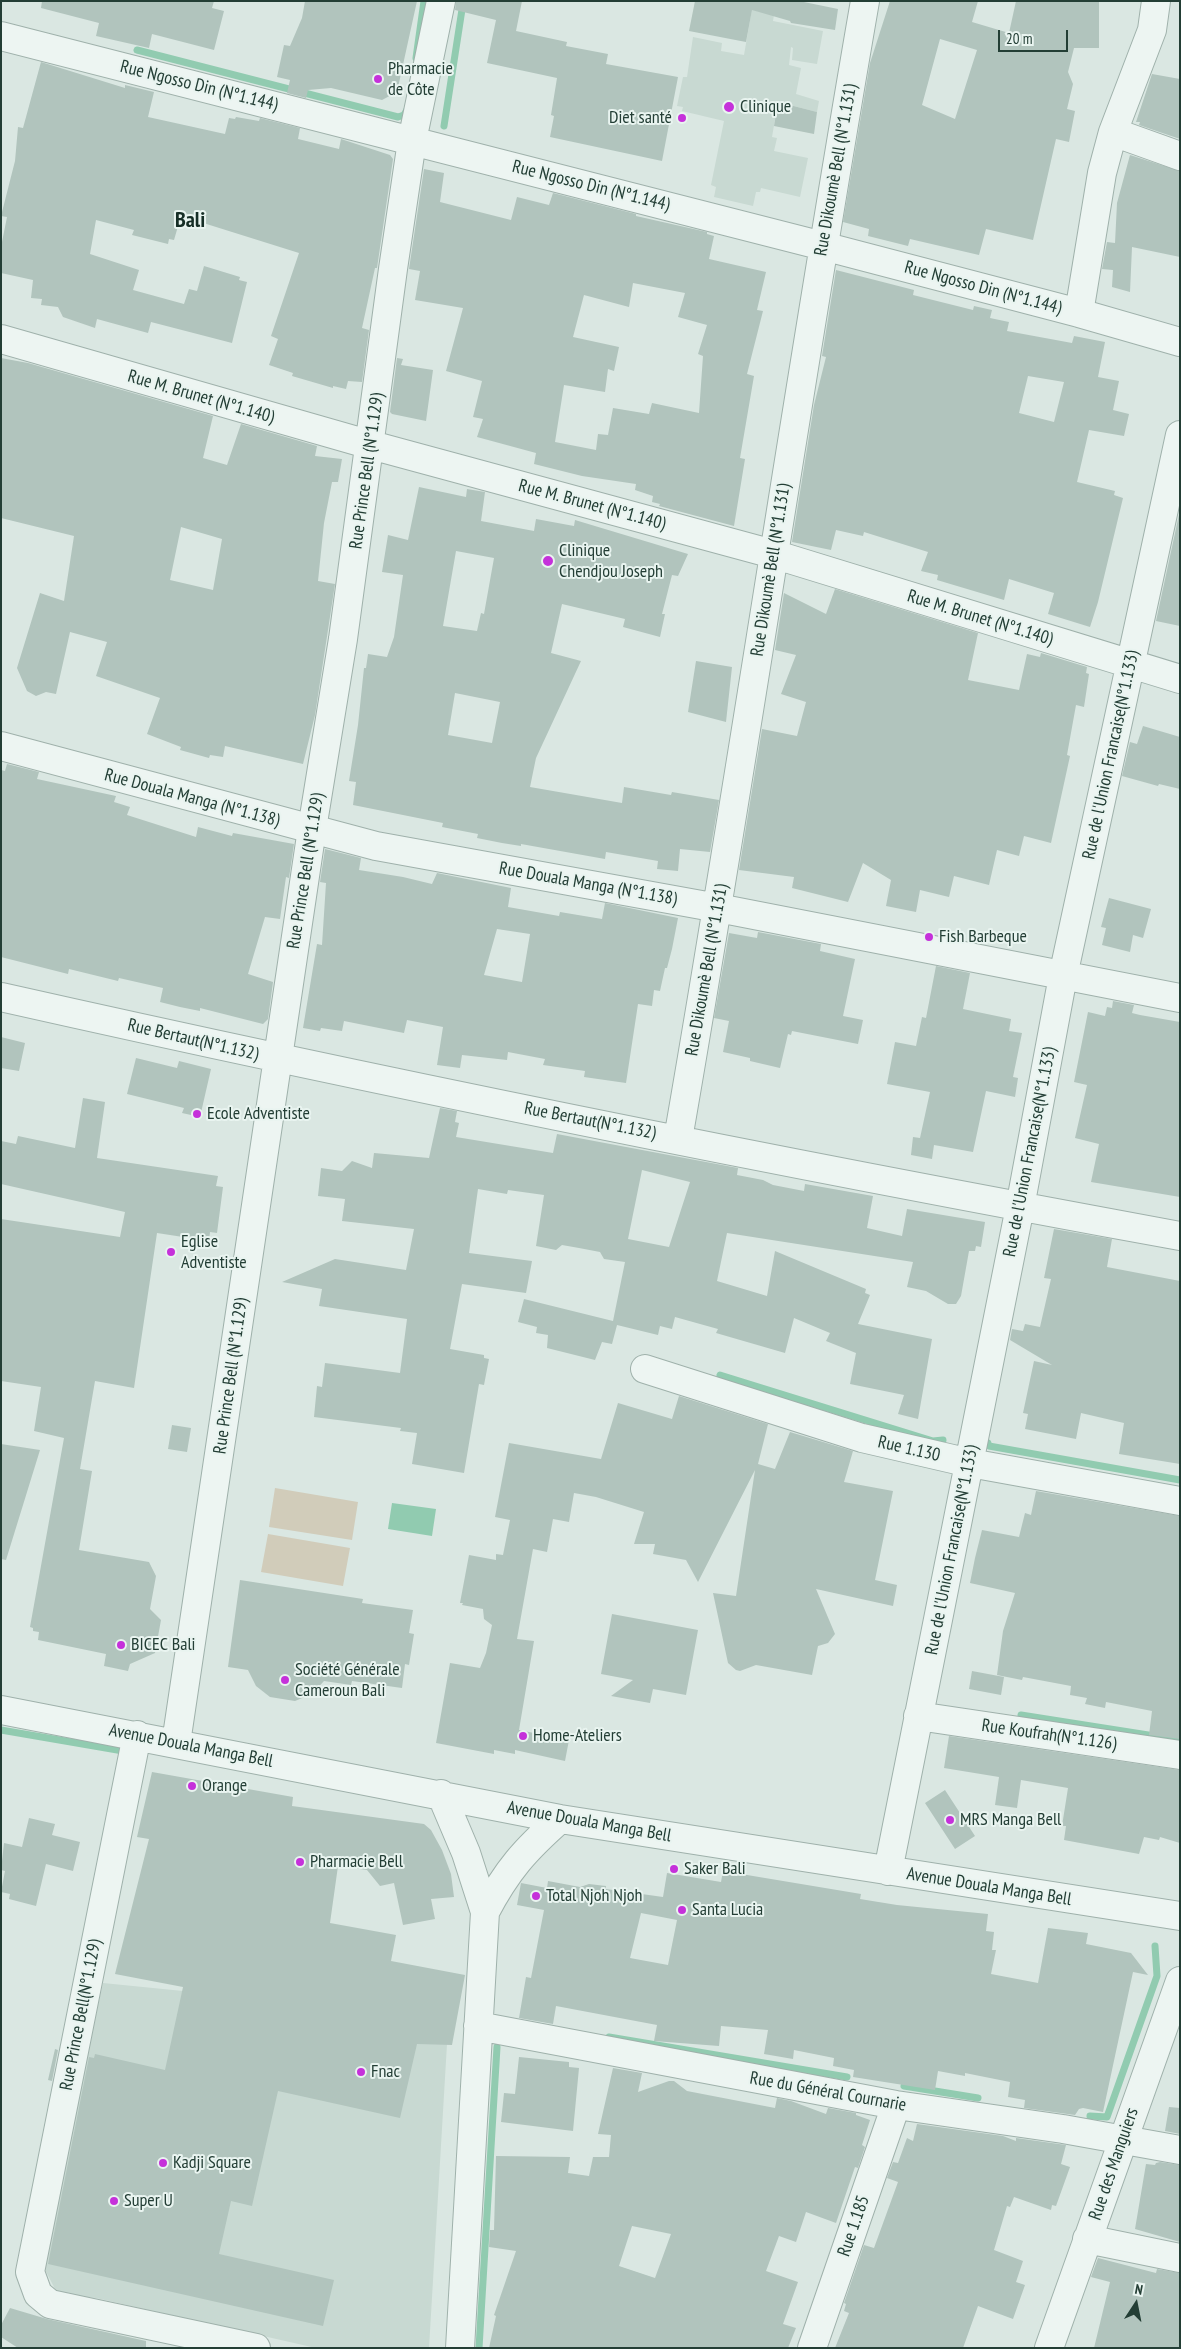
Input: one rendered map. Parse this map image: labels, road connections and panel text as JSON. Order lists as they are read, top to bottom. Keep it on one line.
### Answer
{"streets":{"street":["Rue Ngosso Din (N°1.144)","Rue Dikoumè Bell (N°1.131)","Rue M. Brunet (N°1.140)","Rue Prince Bell (N°1.129)","Rue de l'Union Francaise(N°1.133)","Rue Douala Manga (N°1.138)","Rue Bertaut(N°1.132)","Rue 1.130","Rue Koufrah(N°1.126)","Avenue Douala Manga Bell","Rue Prince Bell(N°1.129)","Rue du Général Cournarie","Rue des Manguiers","Rue 1.185"]},"crossings":[["Rue Ngosso Din (N°1.144)","Rue Dikoumè Bell (N°1.131)"],["Rue Ngosso Din (N°1.144)","Rue Prince Bell (N°1.129)"],["Rue Dikoumè Bell (N°1.131)","Rue M. Brunet (N°1.140)"],["Rue Dikoumè Bell (N°1.131)","Rue Douala Manga (N°1.138)"],["Rue Dikoumè Bell (N°1.131)","Rue Bertaut(N°1.132)"],["Rue M. Brunet (N°1.140)","Rue Prince Bell (N°1.129)"],["Rue M. Brunet (N°1.140)","Rue de l'Union Francaise(N°1.133)"],["Rue Prince Bell (N°1.129)","Rue Douala Manga (N°1.138)"],["Rue Prince Bell (N°1.129)","Rue Bertaut(N°1.132)"],["Rue Prince Bell (N°1.129)","Avenue Douala Manga Bell"],["Rue de l'Union Francaise(N°1.133)","Rue Douala Manga (N°1.138)"],["Rue de l'Union Francaise(N°1.133)","Rue Bertaut(N°1.132)"],["Rue de l'Union Francaise(N°1.133)","Rue 1.130"],["Rue de l'Union Francaise(N°1.133)","Rue Koufrah(N°1.126)"],["Rue de l'Union Francaise(N°1.133)","Avenue Douala Manga Bell"],["Avenue Douala Manga Bell","Rue Prince Bell(N°1.129)"],["Rue du Général Cournarie","Rue des Manguiers"],["Rue du Général Cournarie","Rue 1.185"]],"districts":["Bali"],"places":["Pharmacie de Côte","Clinique","Diet santé","Clinique Chendjou Joseph","Fish Barbeque","Ecole Adventiste","Eglise Adventiste","BICEC Bali","Société Générale Cameroun Bali","Home-Ateliers","Orange","MRS Manga Bell","Pharmacie Bell","Saker Bali","Total Njoh Njoh","Santa Lucia","Fnac","Kadji Square","Super U"],"scale_bar":"20 m","north":"top"}
